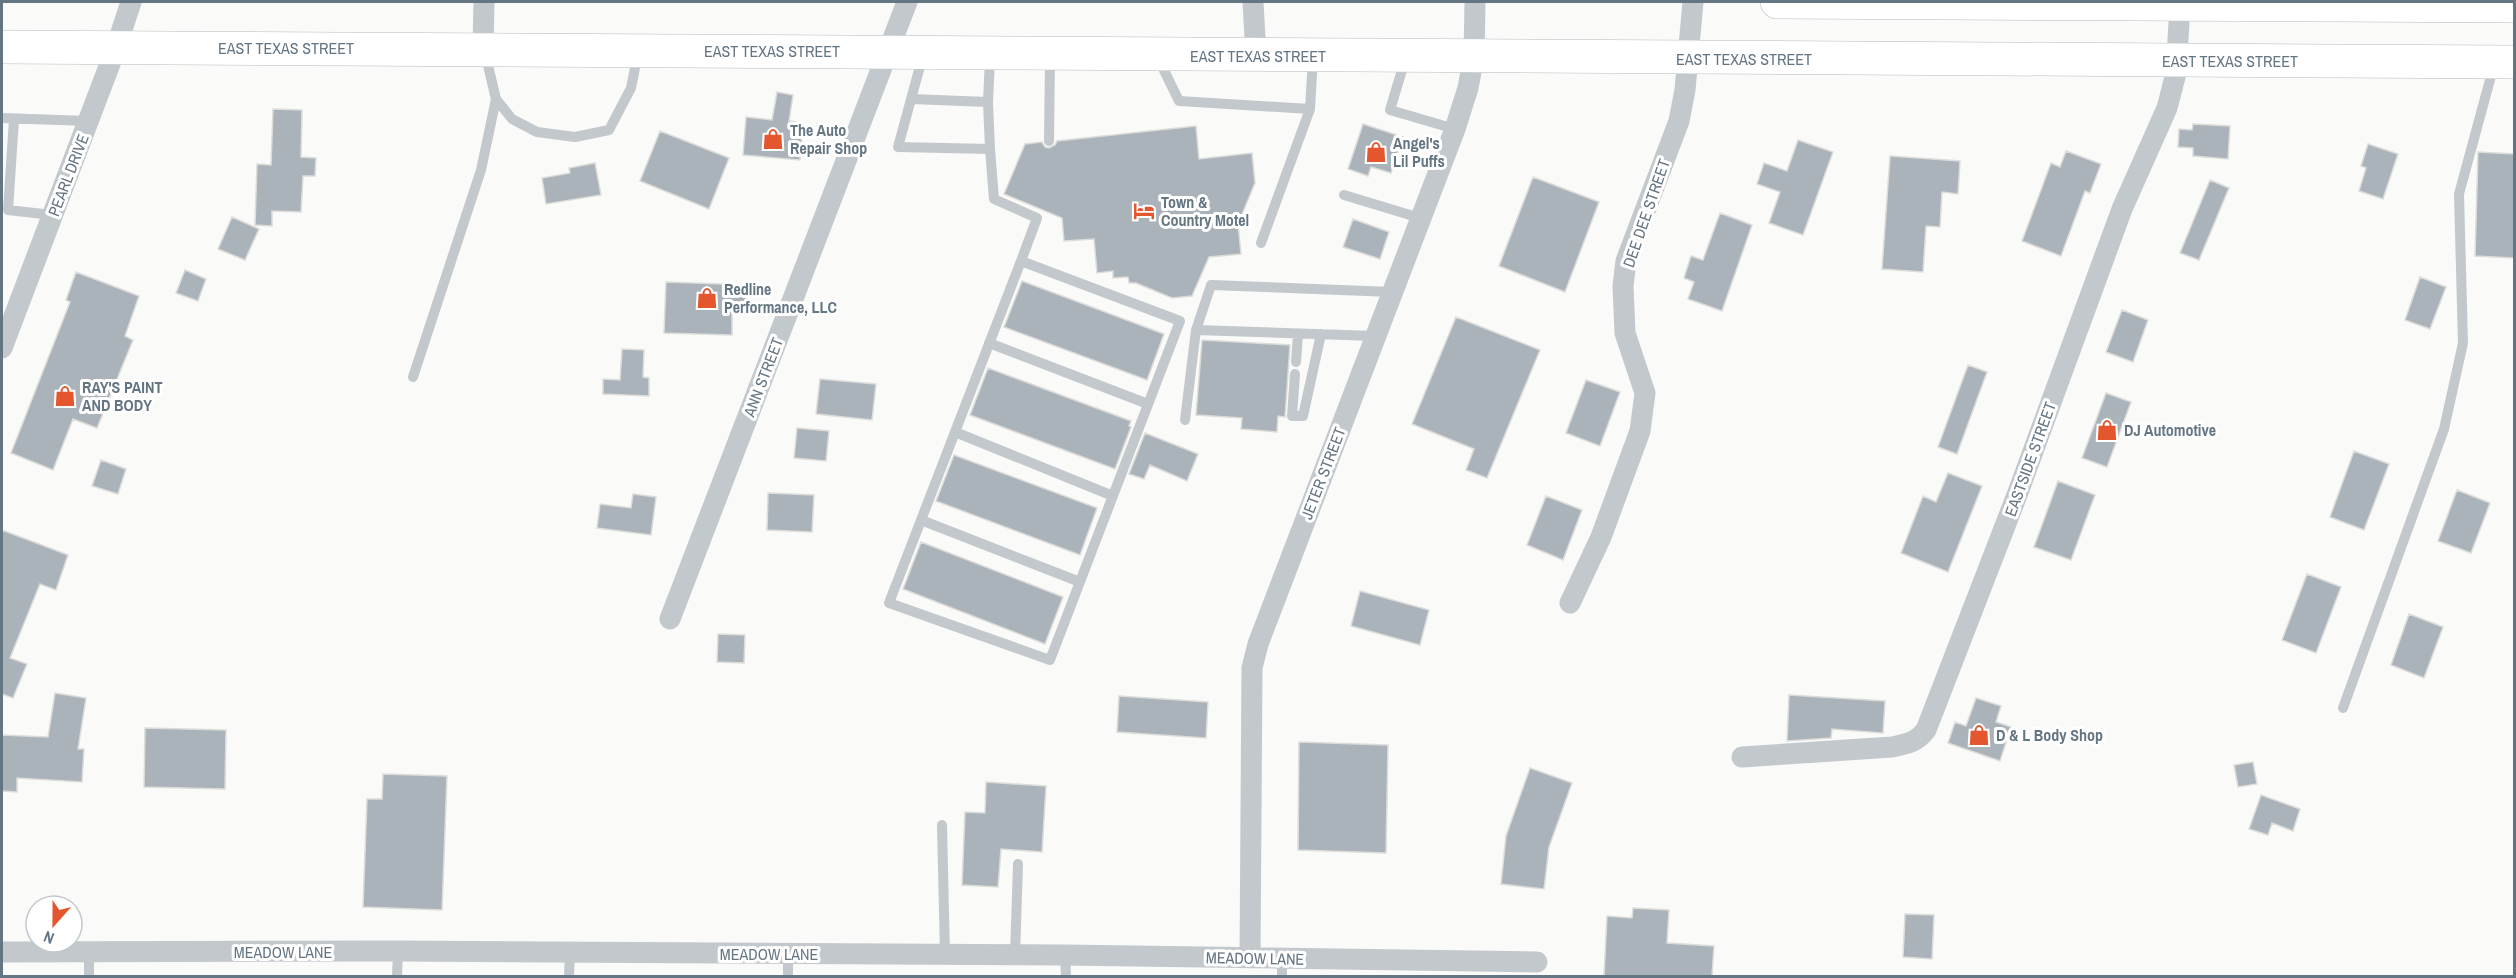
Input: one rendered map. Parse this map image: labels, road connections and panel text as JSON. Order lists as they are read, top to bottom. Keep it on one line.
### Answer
{"streets":{"main road":["EAST TEXAS STREET"],"street":["PEARL DRIVE","DEE DEE STREET","ANN STREET","EASTSIDE STREET","JETER STREET","MEADOW LANE"]},"crossings":[["EAST TEXAS STREET","PEARL DRIVE"],["EAST TEXAS STREET","DEE DEE STREET"],["EAST TEXAS STREET","ANN STREET"],["EAST TEXAS STREET","EASTSIDE STREET"],["EAST TEXAS STREET","JETER STREET"],["JETER STREET","MEADOW LANE"]],"places":{"shop":["The Auto Repair Shop","Angel's Lil Puffs","Redline Performance, LLC","RAY'S PAINT AND BODY","DJ Automotive","D & L Body Shop"],"hotel":["Town & Country Motel"]},"north":"bottom"}
